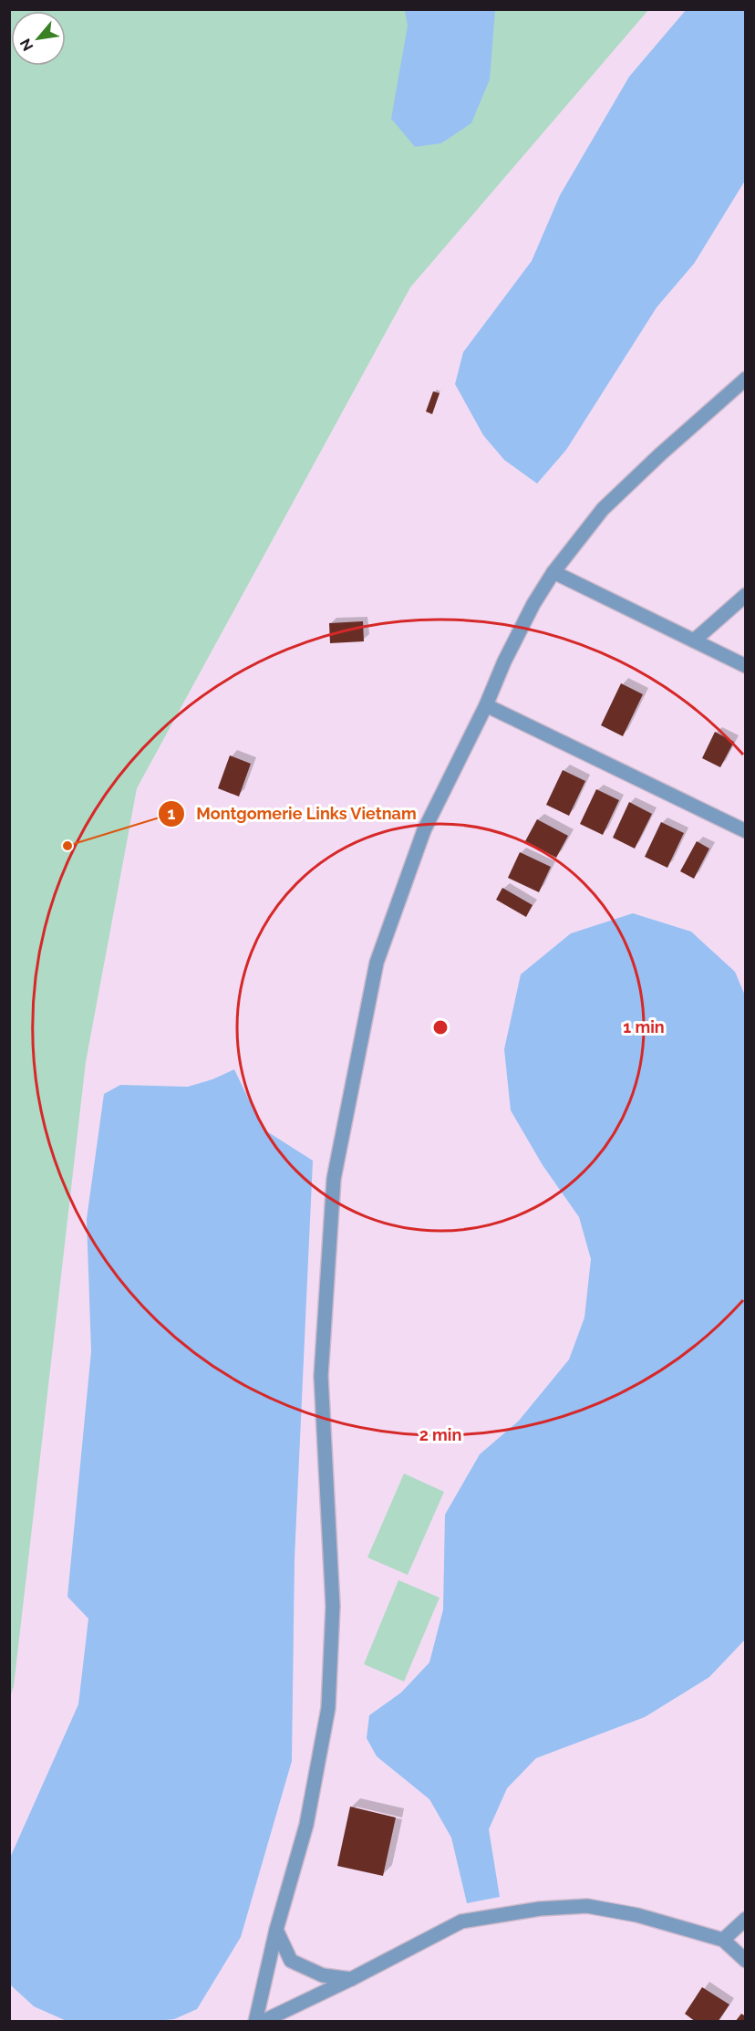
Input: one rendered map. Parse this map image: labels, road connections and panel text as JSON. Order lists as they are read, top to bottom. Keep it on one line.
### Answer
{"places":["Montgomerie Links Vietnam"],"north":"bottom left","rings":["1 min","2 min"]}
